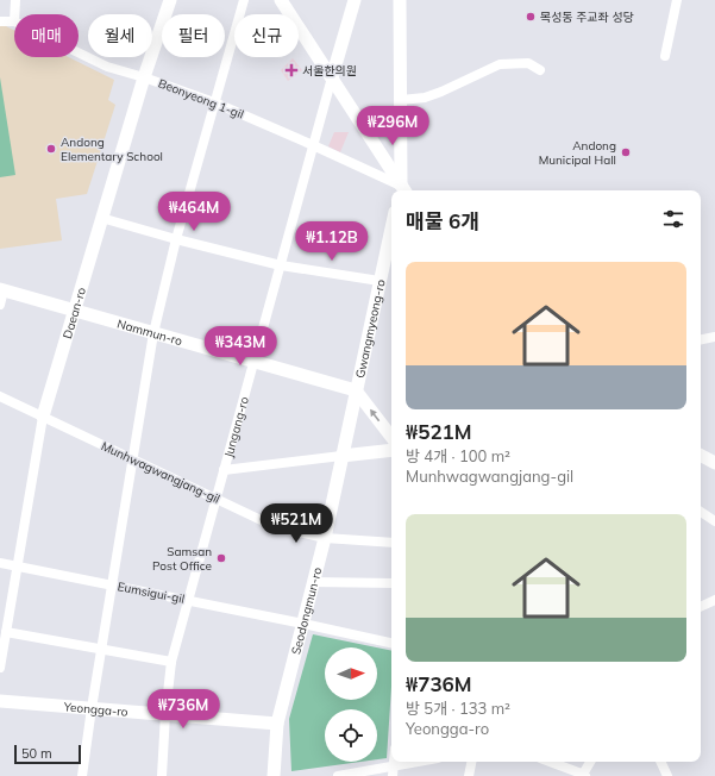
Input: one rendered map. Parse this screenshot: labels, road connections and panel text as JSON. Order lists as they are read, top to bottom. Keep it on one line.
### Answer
{"streets":{"street":["Beonyeong 1-gil","Daean-ro","Gwangmyeong-ro","Nammun-ro","Jungang-ro","Munhwagwangjang-gil","Eumsigui-gil","Seodongmun-ro","Yeongga-ro"]},"crossings":[["Beonyeong 1-gil","Daean-ro"],["Beonyeong 1-gil","Jungang-ro"],["Daean-ro","Nammun-ro"],["Daean-ro","Munhwagwangjang-gil"],["Daean-ro","Eumsigui-gil"],["Gwangmyeong-ro","Nammun-ro"],["Gwangmyeong-ro","Seodongmun-ro"],["Nammun-ro","Jungang-ro"],["Nammun-ro","Seodongmun-ro"],["Jungang-ro","Munhwagwangjang-gil"],["Jungang-ro","Eumsigui-gil"],["Jungang-ro","Yeongga-ro"],["Munhwagwangjang-gil","Seodongmun-ro"],["Eumsigui-gil","Seodongmun-ro"],["Seodongmun-ro","Yeongga-ro"]],"places":{"other":["목성동 주교좌 성당","Andong Elementary School","Andong Municipal Hall","Samsan Post Office"],"health":["서울한의원"]},"scale_bar":"50 m","north":"right","page":{"chip":["매매","월세","필터","신규"],"price":["₩296M","₩464M","₩1.12B","₩343M","₩521M","₩736M"],"heading":"매물 6개","list":[{"name":"₩521M","note":"방 4개 · 100 m² · Munhwagwangjang-gil"},{"name":"₩736M","note":"방 5개 · 133 m² · Yeongga-ro"}],"scale":"50 m"}}
